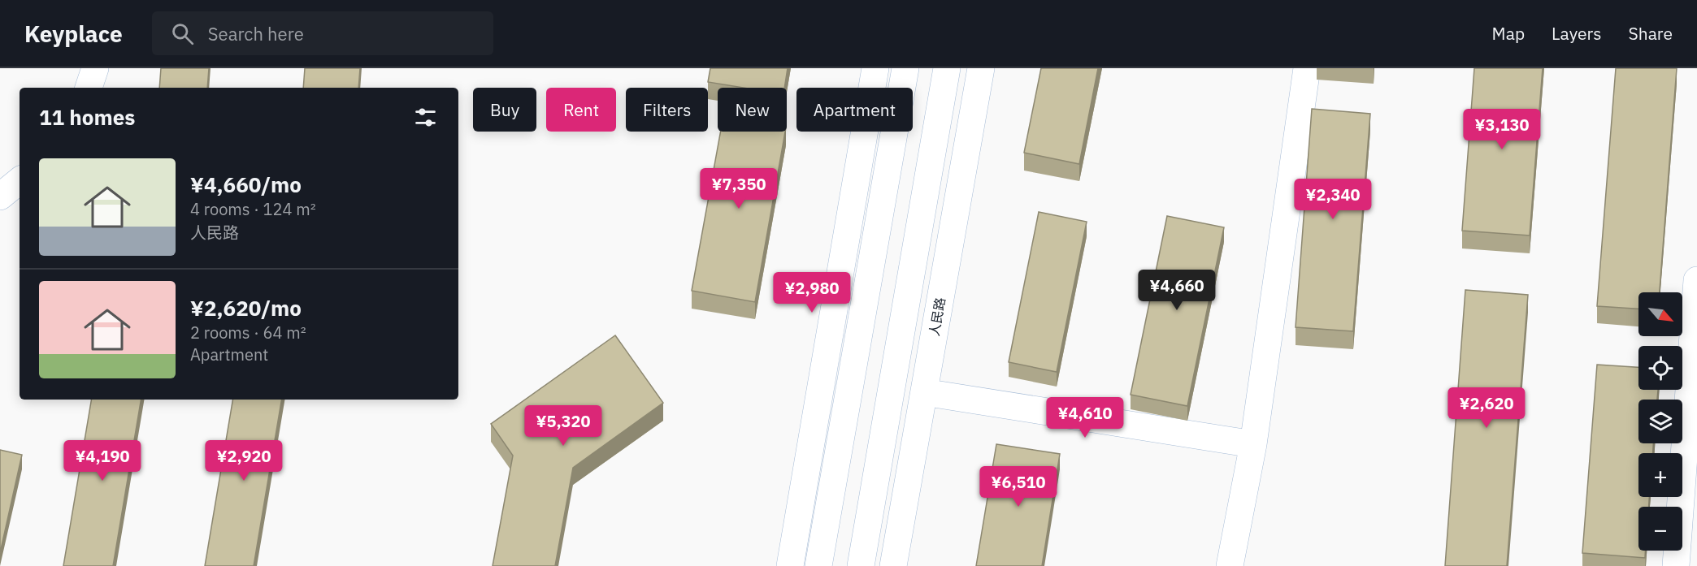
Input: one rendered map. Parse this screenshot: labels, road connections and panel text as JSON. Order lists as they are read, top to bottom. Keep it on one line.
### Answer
{"streets":{"street":["人民路"]},"north":"bottom right","page":{"header":"Keyplace","search":"Search here","nav":["Map","Layers","Share"],"chip":["Buy","Rent","Filters","New","Apartment"],"heading":"11 homes","price":["¥3,130","¥7,350","¥2,340","¥4,660","¥2,980","¥2,620","¥4,610","¥5,320","¥4,190","¥2,920","¥6,510"],"list":[{"name":"¥4,660/mo","note":"4 rooms · 124 m² · 人民路"},{"name":"¥2,620/mo","note":"2 rooms · 64 m² · Apartment"}],"map_buttons":["+","−"]}}
